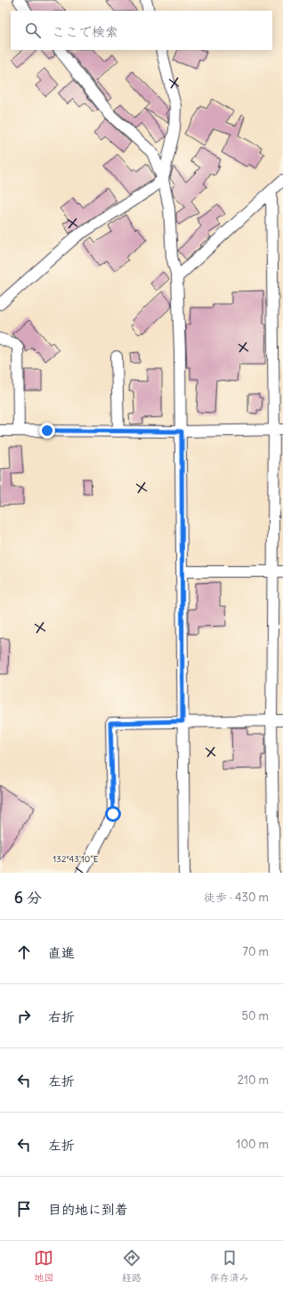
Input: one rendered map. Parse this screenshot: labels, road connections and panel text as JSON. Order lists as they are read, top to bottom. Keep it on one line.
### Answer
{"page":{"search":"ここで検索","heading":["6 分","徒歩 · 430 m"],"list":[["直進","70 m"],["右折","50 m"],["左折","210 m"],["左折","100 m"],"目的地に到着"],"nav":["地図","経路","保存済み"]},"coordinates":["132°43'10\"E"]}
